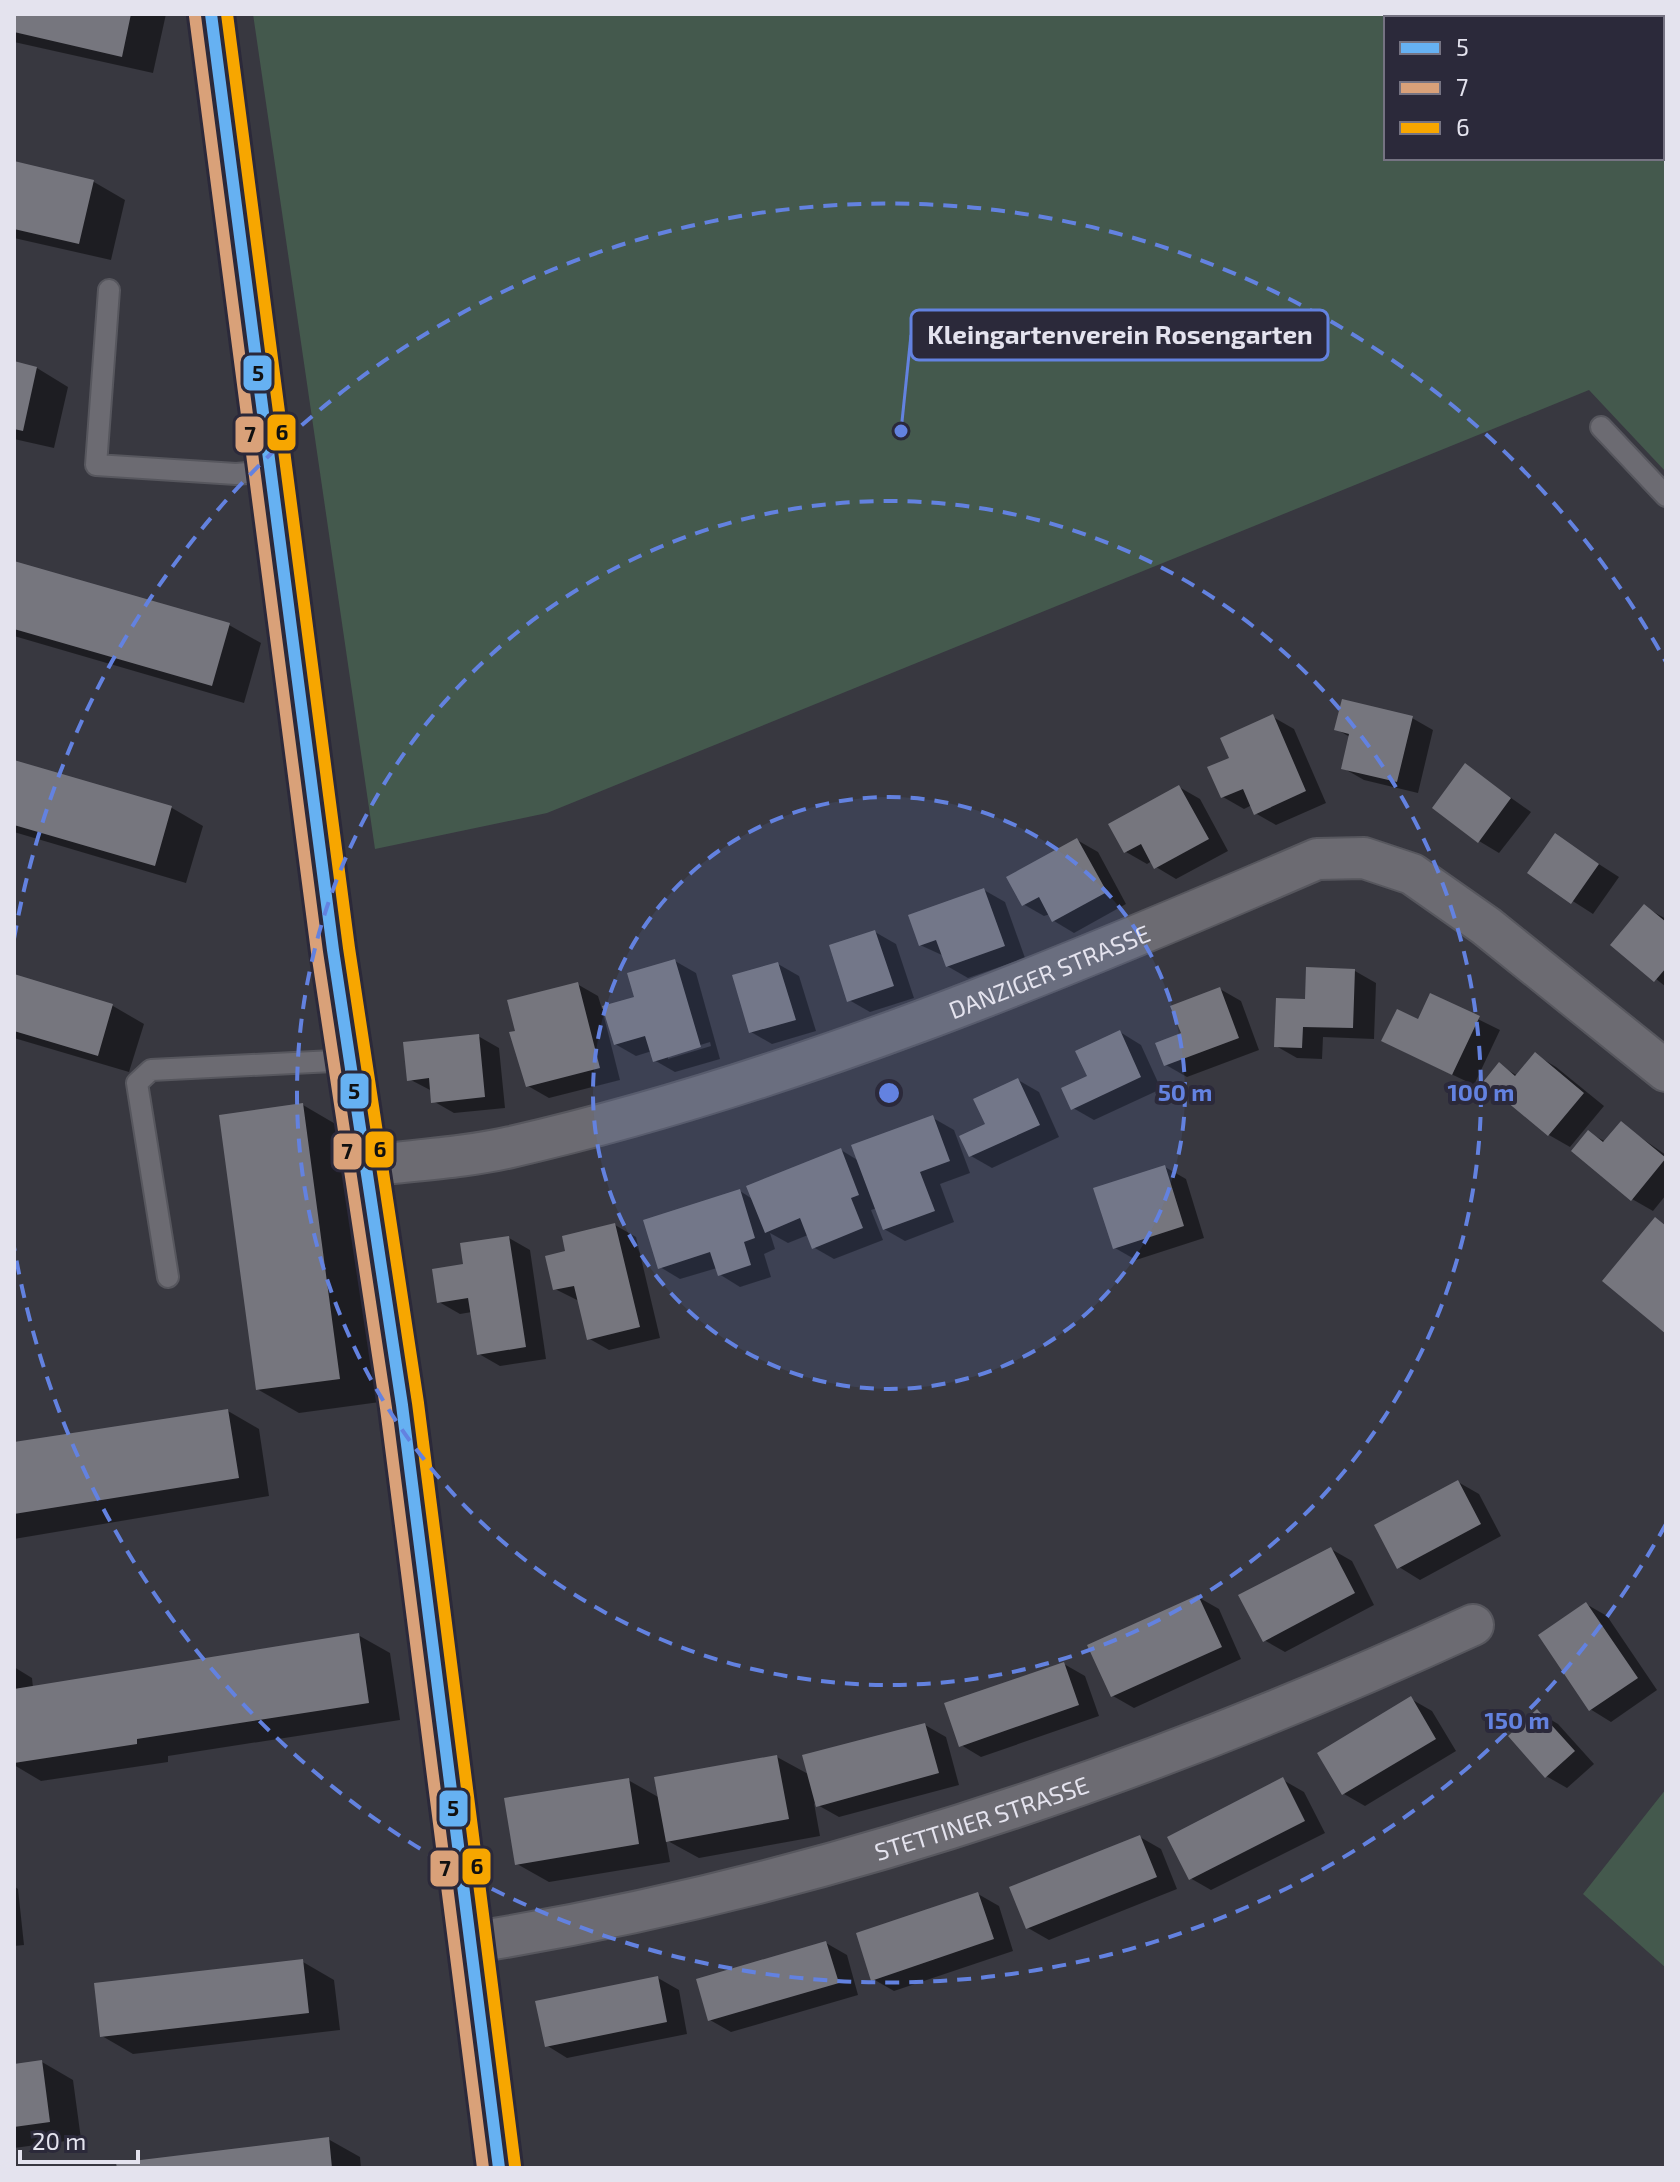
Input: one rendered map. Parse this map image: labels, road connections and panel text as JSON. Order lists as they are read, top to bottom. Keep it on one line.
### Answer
{"streets":{"street":["DANZIGER STRASSE","STETTINER STRASSE"]},"places":["Kleingartenverein Rosengarten"],"lines":["transit line 5","transit line 6","transit line 7"],"legend":["5","7","6"],"scale_bar":"20 m","rings":["50 m","100 m","150 m"]}
